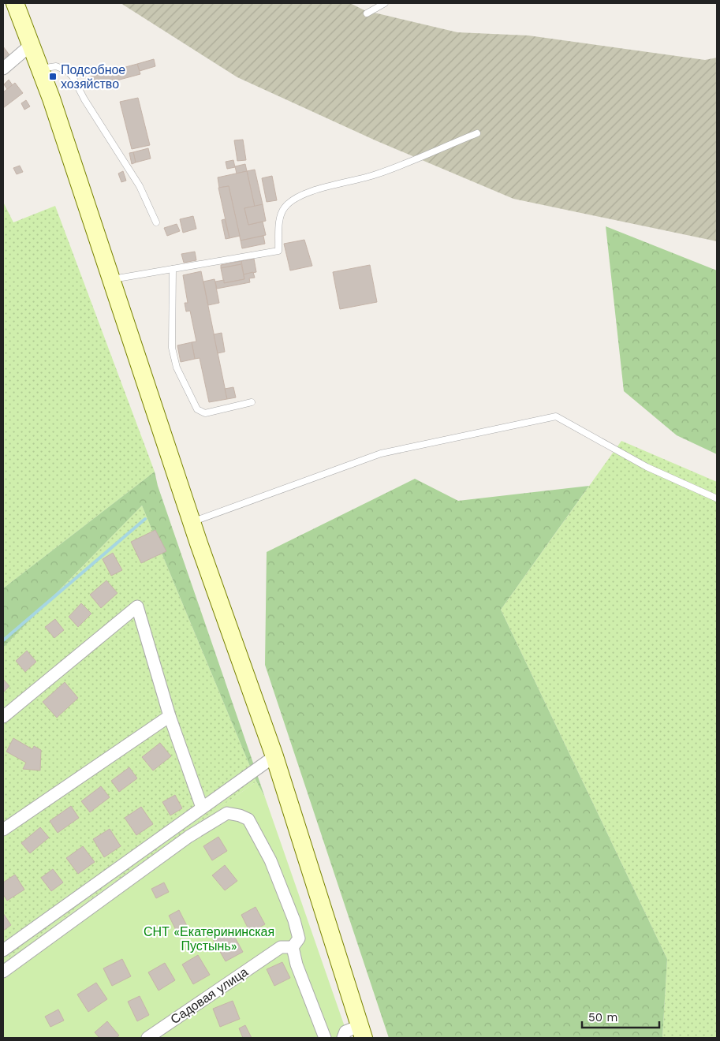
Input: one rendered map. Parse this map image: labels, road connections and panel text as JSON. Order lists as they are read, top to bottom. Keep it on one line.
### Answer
{"streets":{"street":["Садовая улица"]},"parks":["СНТ «Екатерининская Пустынь»"],"places":{"transit":["Подсобное хозяйство"]},"scale_bar":"50 m"}
